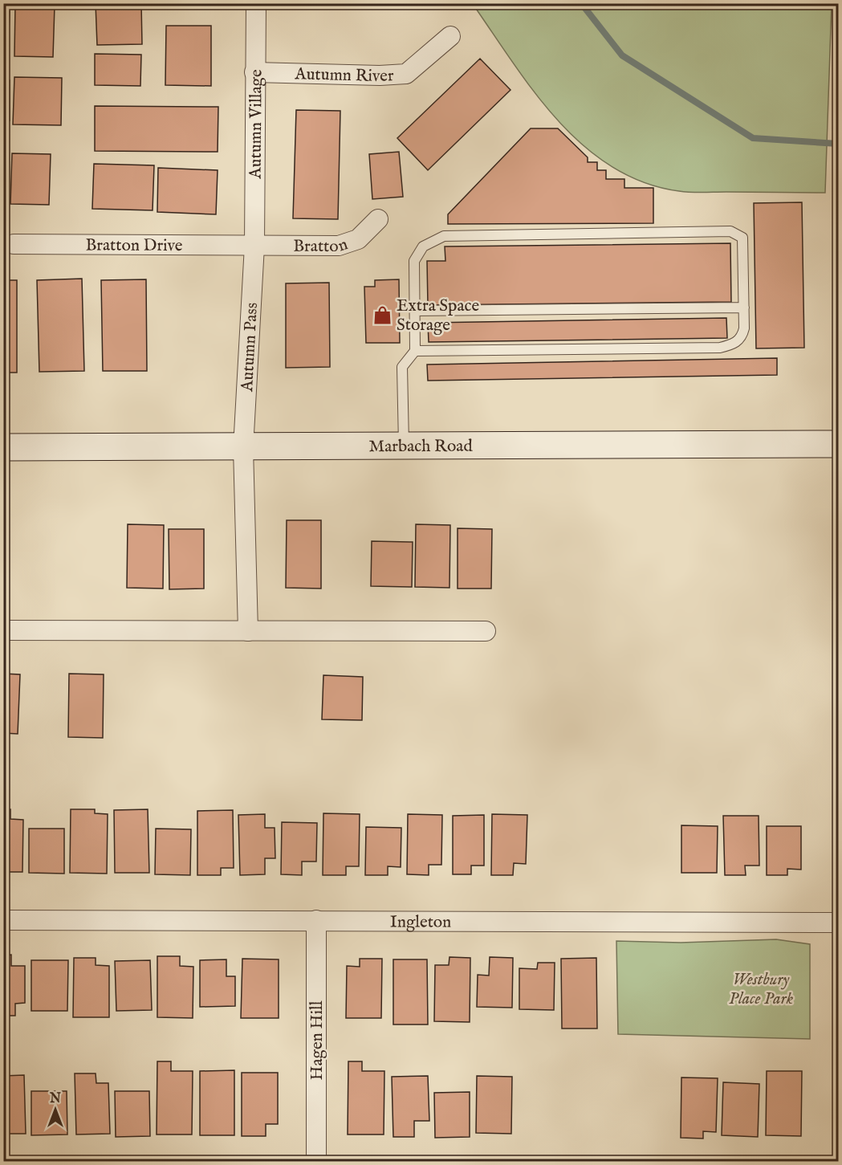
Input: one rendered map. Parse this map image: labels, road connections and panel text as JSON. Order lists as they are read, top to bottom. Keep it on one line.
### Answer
{"streets":{"main road":["Marbach Road"],"street":["Autumn River","Autumn Village","Bratton","Bratton Drive","Autumn Pass","Ingleton","Hagen Hill"]},"crossings":[["Autumn River","Autumn Village"],["Autumn Village","Bratton"],["Autumn Village","Bratton Drive"],["Autumn Village","Autumn Pass"],["Bratton","Bratton Drive"],["Bratton","Autumn Pass"],["Bratton Drive","Autumn Pass"],["Autumn Pass","Marbach Road"],["Ingleton","Hagen Hill"]],"parks":["Westbury Place Park"],"places":{"shop":["Extra Space Storage"]},"north":"top"}
